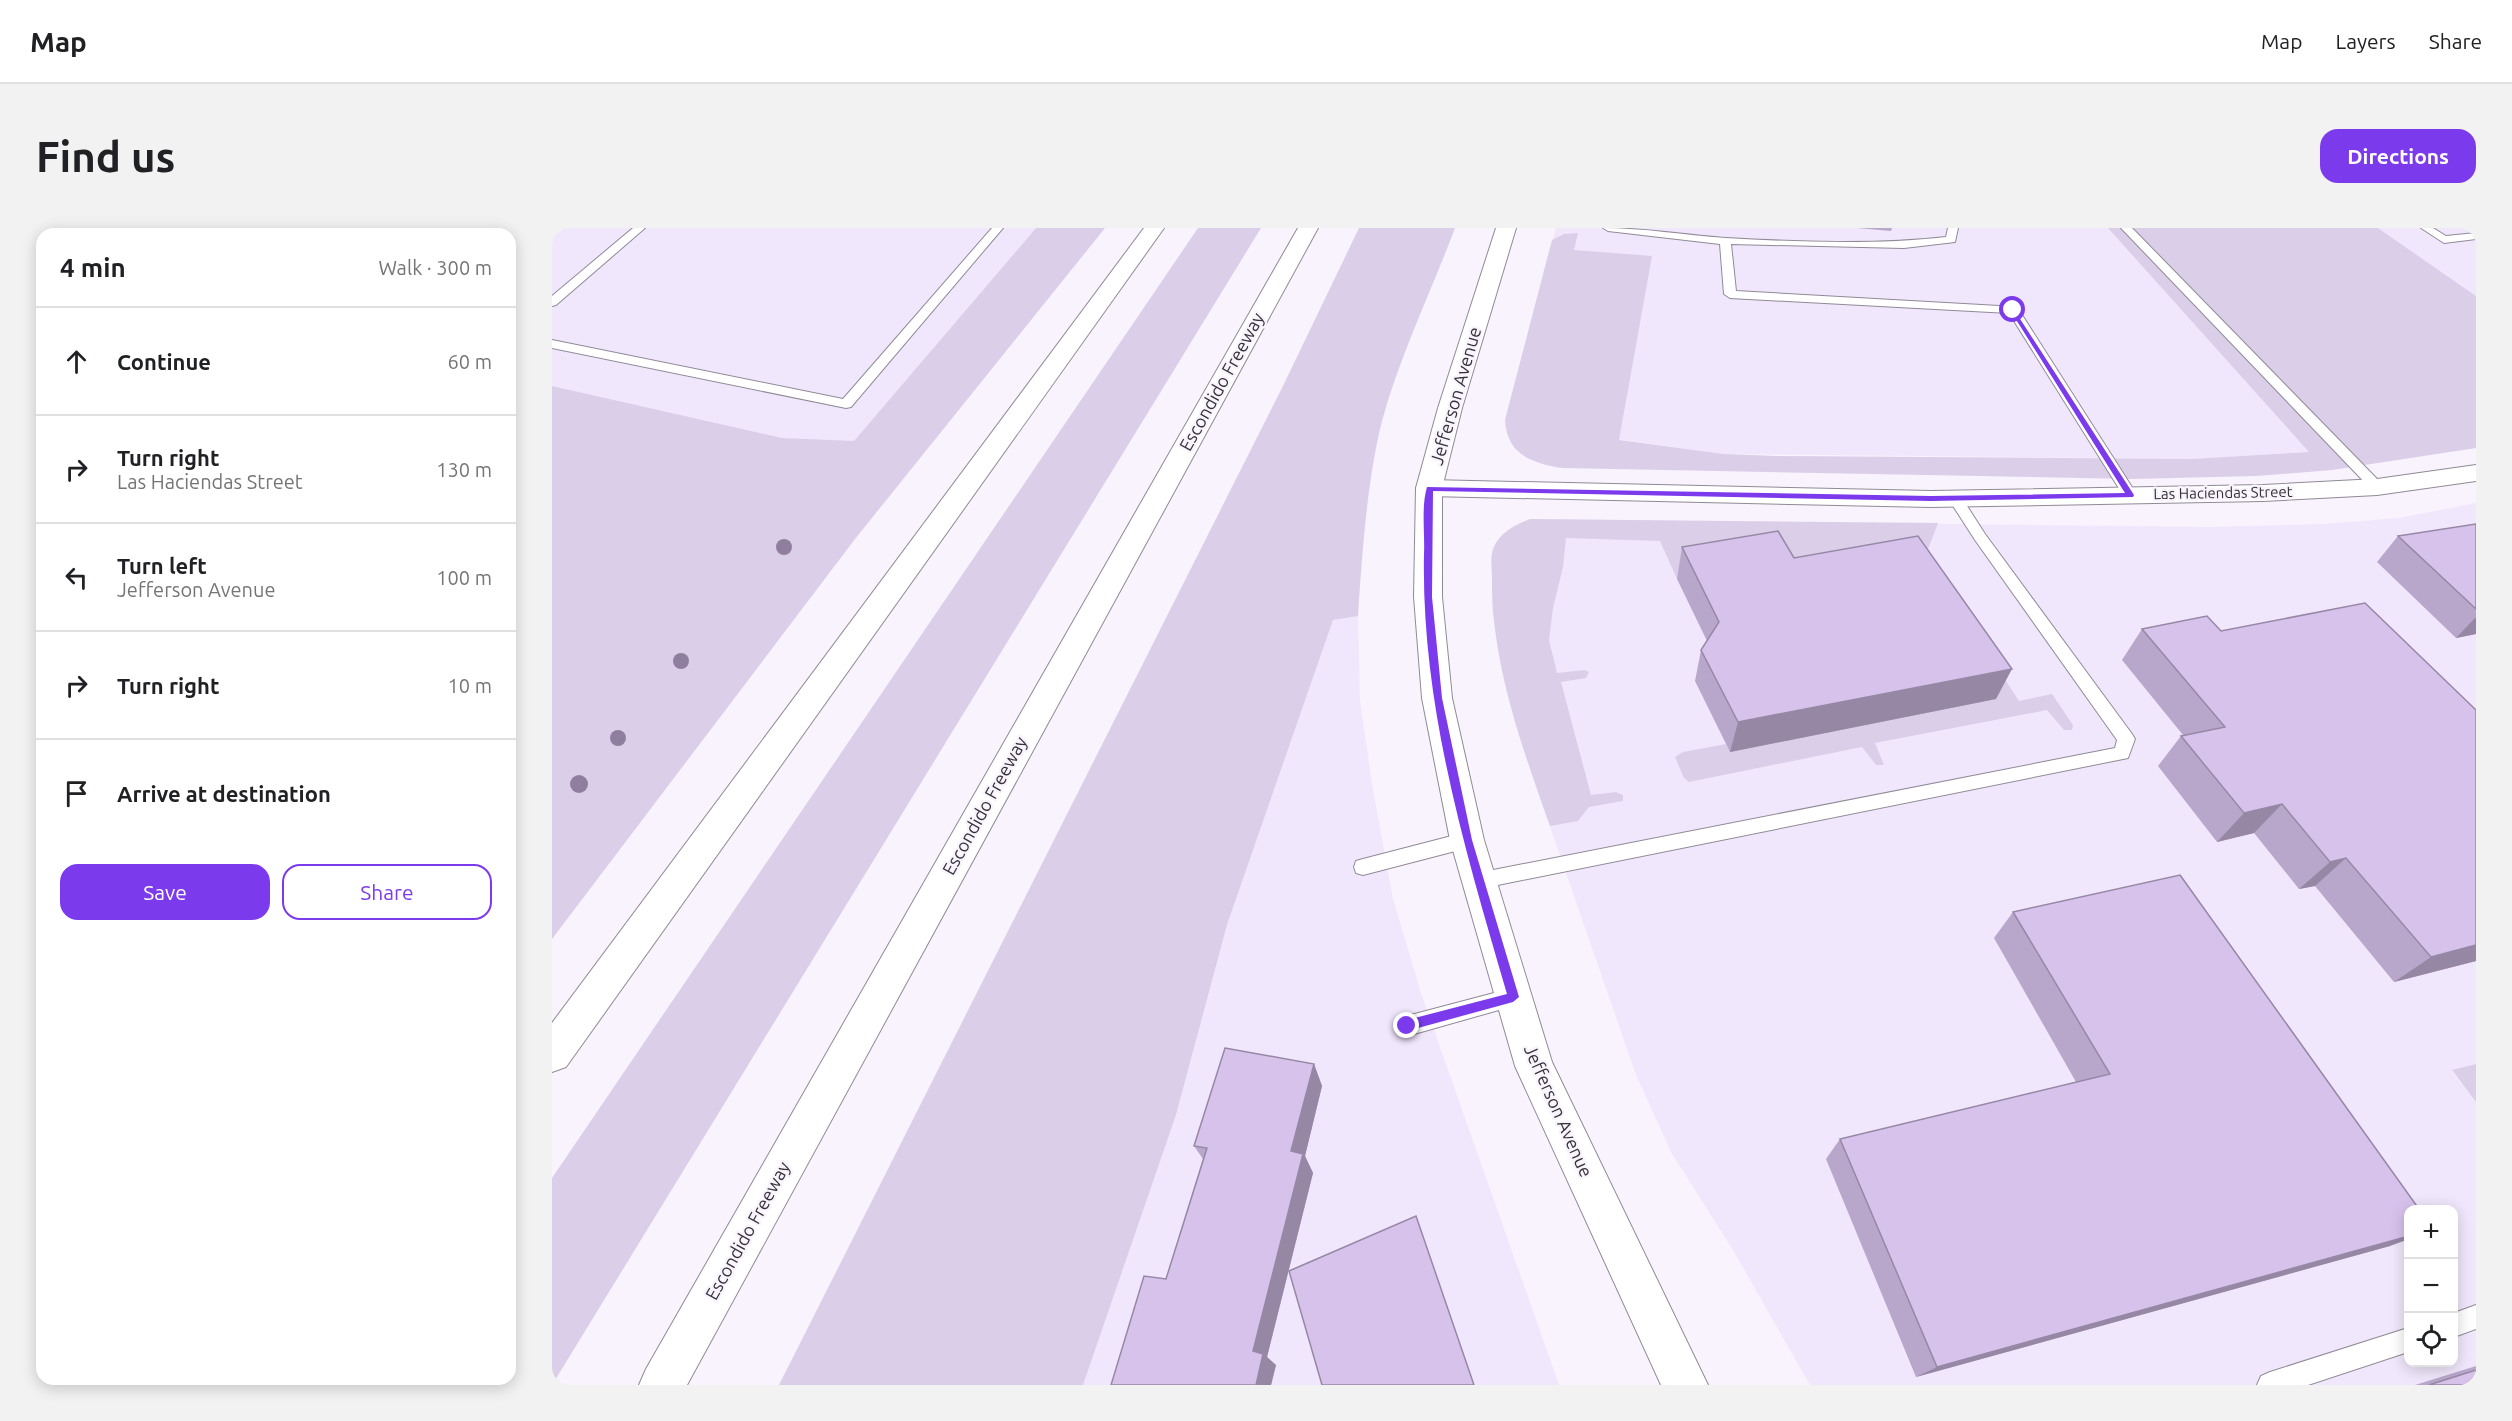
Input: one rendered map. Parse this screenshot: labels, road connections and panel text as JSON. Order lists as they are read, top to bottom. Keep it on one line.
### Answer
{"streets":{"main road":["Escondido Freeway","Jefferson Avenue","Las Haciendas Street"]},"crossings":[["Jefferson Avenue","Las Haciendas Street"]],"page":{"header":"Map","nav":["Map","Layers","Share"],"buttons":["Directions",["Save","Share"]],"title":"Find us","heading":["4 min","Walk · 300 m"],"list":[["Continue","60 m"],["Turn right","Las Haciendas Street","130 m"],["Turn left","Jefferson Avenue","100 m"],["Turn right","10 m"],"Arrive at destination"],"map_buttons":["+","−"]}}
